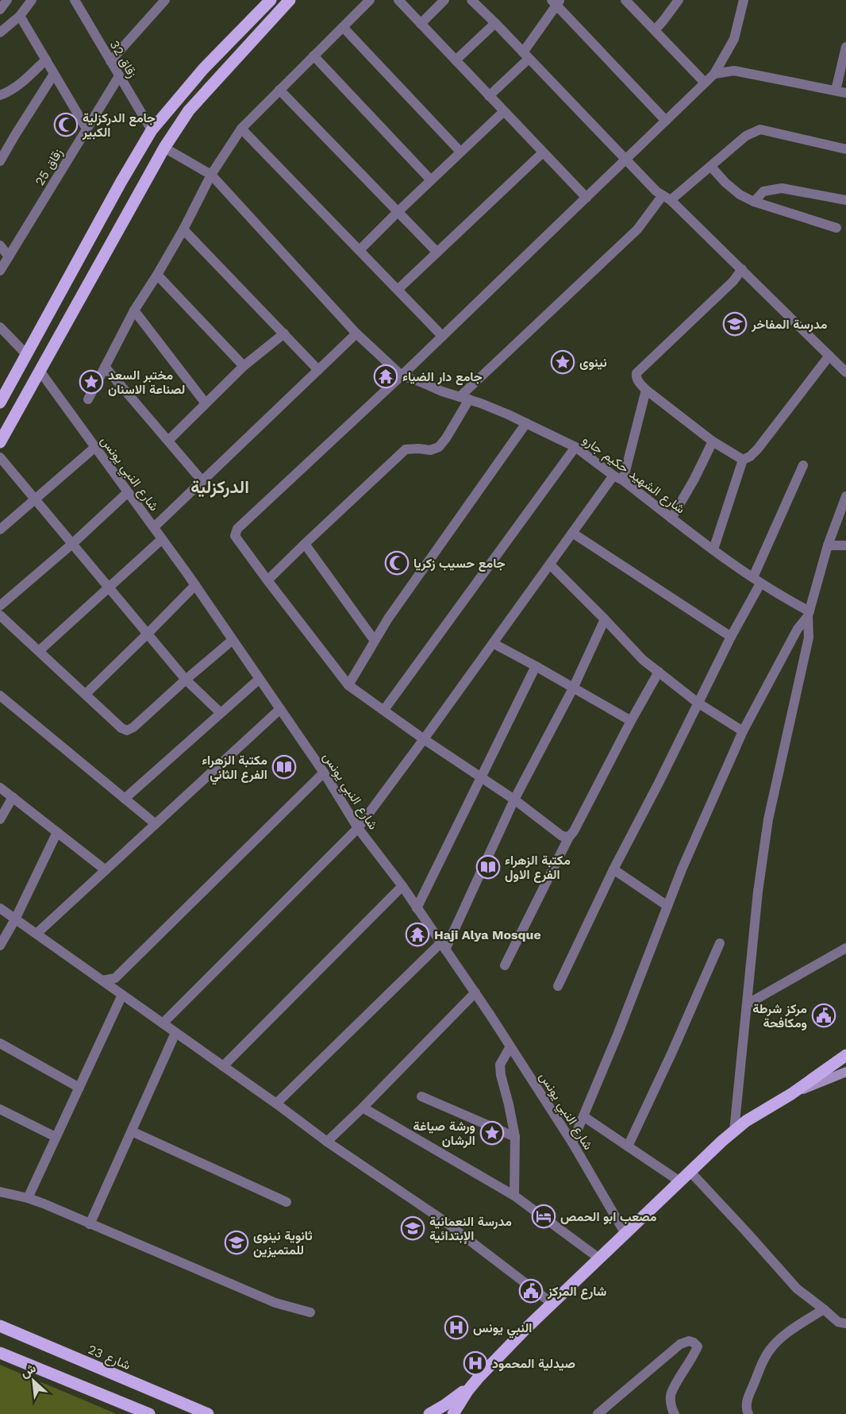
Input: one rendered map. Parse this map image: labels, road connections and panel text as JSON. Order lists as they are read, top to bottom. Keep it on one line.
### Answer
{"streets":{"main road":["شارع 23"],"street":["زقاق 32","زقاق 25","شارع النبي يونس","شارع الشهيد حكيم جارو"]},"crossings":[["زقاق 32","زقاق 25"]],"districts":["الدركزلية"],"places":{"mosque":["جامع الدركزلية الكبير","جامع حسيب زكريا"],"school or university":["مدرسة المفاخر","مدرسة النعمانية الإبتدائية","ثانوية نينوى للمتميزين"],"place":["نينوى","مختبر السعد لصناعة الاسنان","ورشة صياغة الرشان"],"temple":["جامع دار الضياء","Haji Alya Mosque"],"library":["مكتبة الزهراء الفرع الثاني","مكتبة الزهراء الفرع الاول"],"public building":["مركز شرطة ومكافحة","شارع المركز"],"hotel":["مصعب ابو الحمص"],"hospital":["النبي يونس","صيدلية المحمود"]},"north":"top left"}
